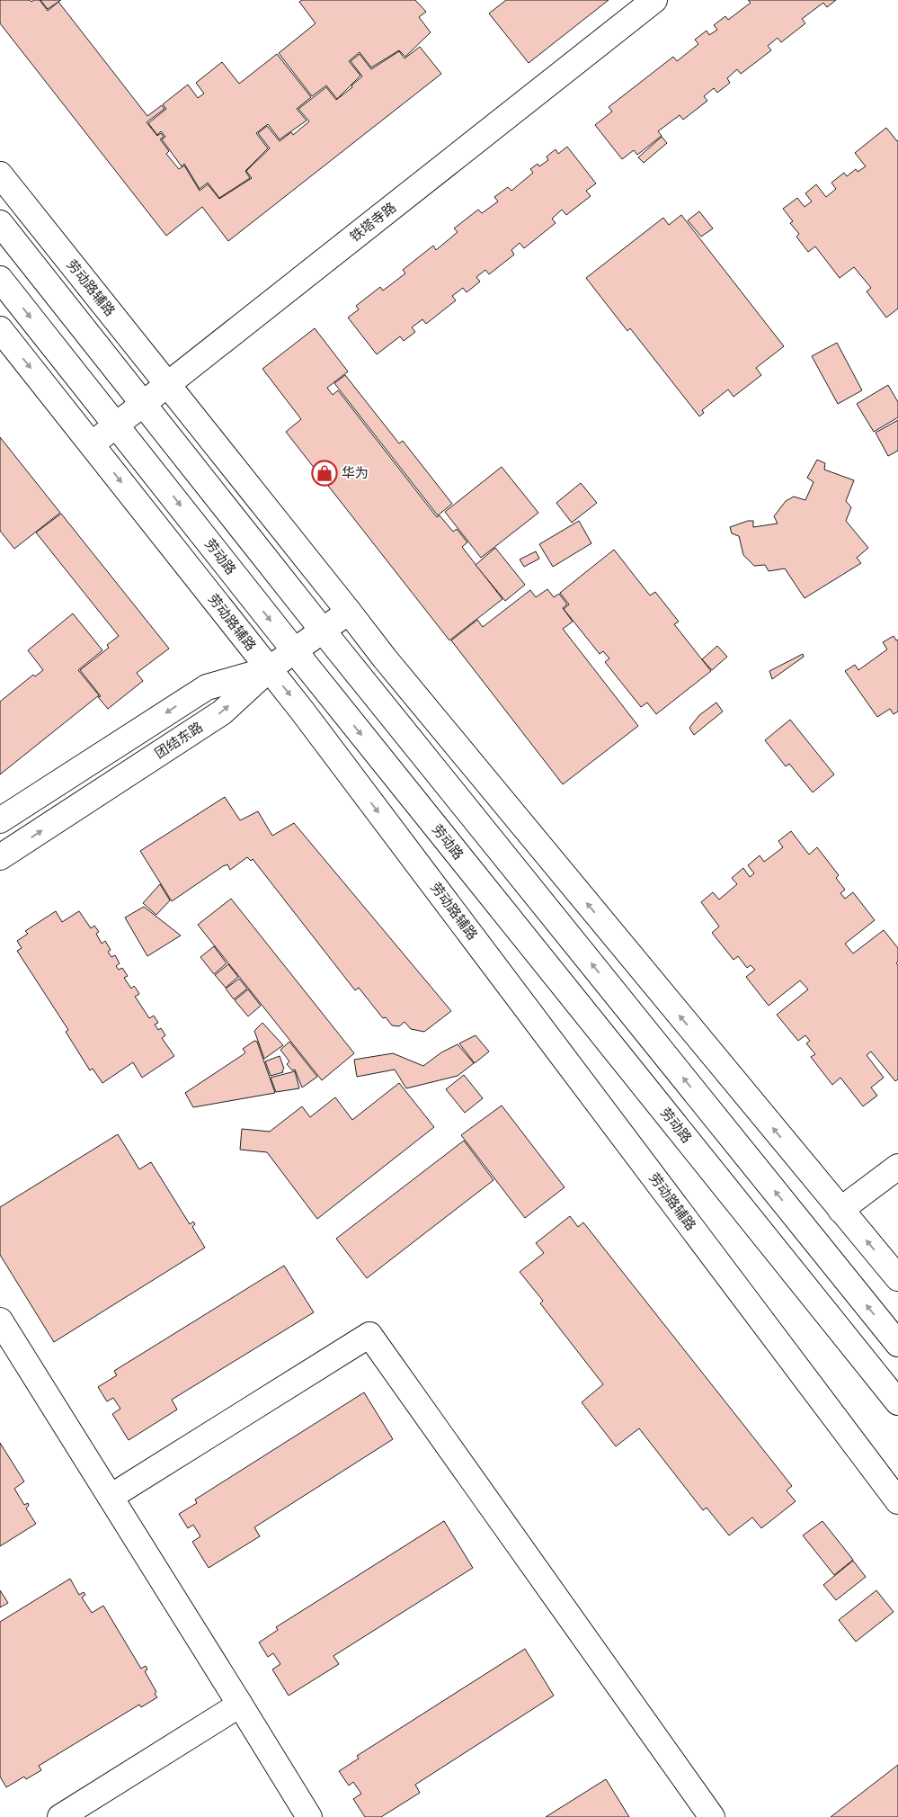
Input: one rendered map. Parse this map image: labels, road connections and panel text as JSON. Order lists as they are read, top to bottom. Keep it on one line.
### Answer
{"streets":{"street":["铁塔寺路","劳动路辅路","劳动路","团结东路"]},"crossings":[["铁塔寺路","劳动路辅路"],["铁塔寺路","劳动路"],["劳动路辅路","团结东路"],["劳动路","团结东路"]],"places":{"shop":["华为"]}}
